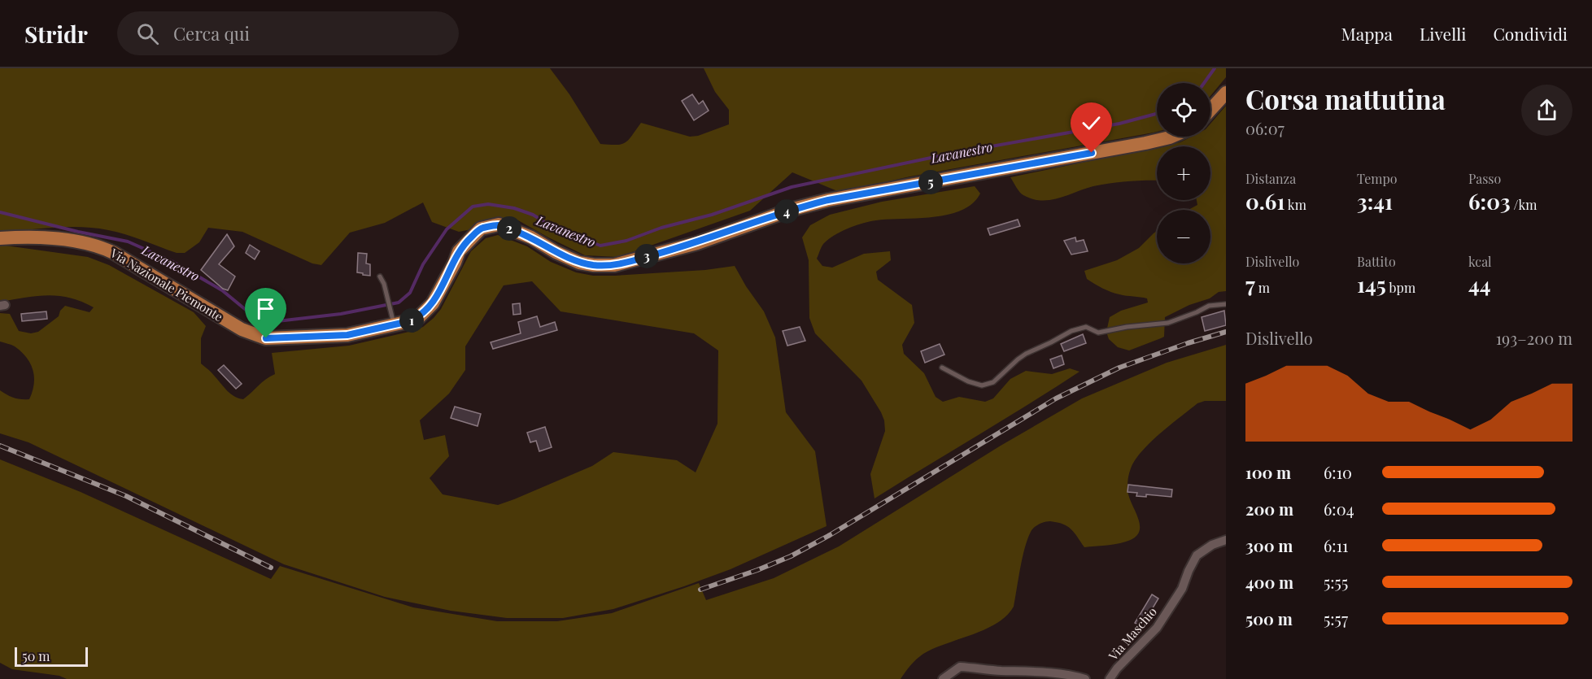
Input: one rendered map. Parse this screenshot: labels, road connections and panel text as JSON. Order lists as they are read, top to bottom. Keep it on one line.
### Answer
{"streets":{"main road":["Via Nazionale Piemonte"],"street":["Via Maschio"]},"water":["Lavanestro"],"scale_bar":"50 m","page":{"header":"Stridr","search":"Cerca qui","nav":["Mappa","Livelli","Condividi"],"heading":["Corsa mattutina","06:07"],"map_buttons":["+","−"],"stats":[["Distanza","0.61 km"],["Tempo","3:41"],["Passo","6:03 /km"],["Dislivello","7 m"],["Battito","145 bpm"],["kcal","44"]],"pins":["5","4","2","3","1"],"chart":["Dislivello","193–200 m"],"list":[{"name":"100 m","note":"6:10"},{"name":"200 m","note":"6:04"},{"name":"300 m","note":"6:11"},{"name":"400 m","note":"5:55"},{"name":"500 m","note":"5:57"}],"scale":"50 m"}}
